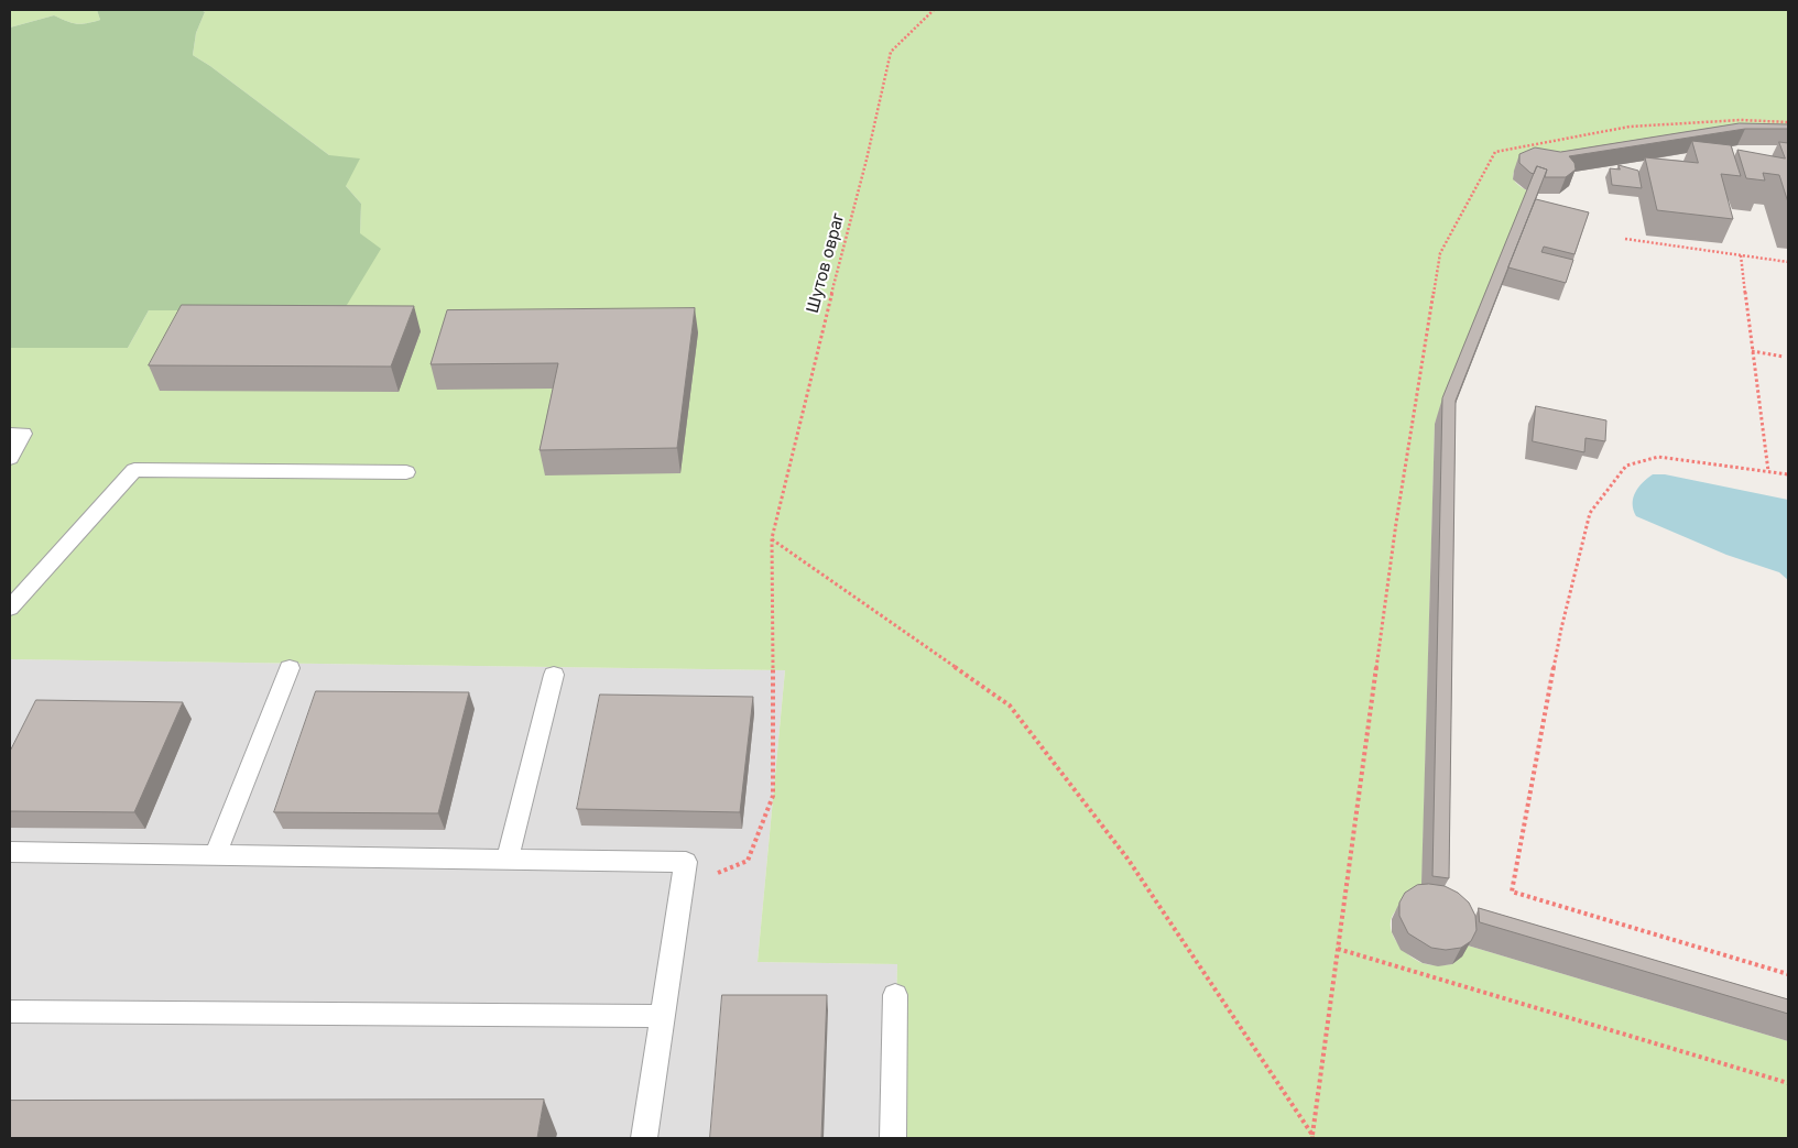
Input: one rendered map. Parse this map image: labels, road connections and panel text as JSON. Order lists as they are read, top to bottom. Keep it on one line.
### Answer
{"streets":{"path":["Шутов овраг"]}}
